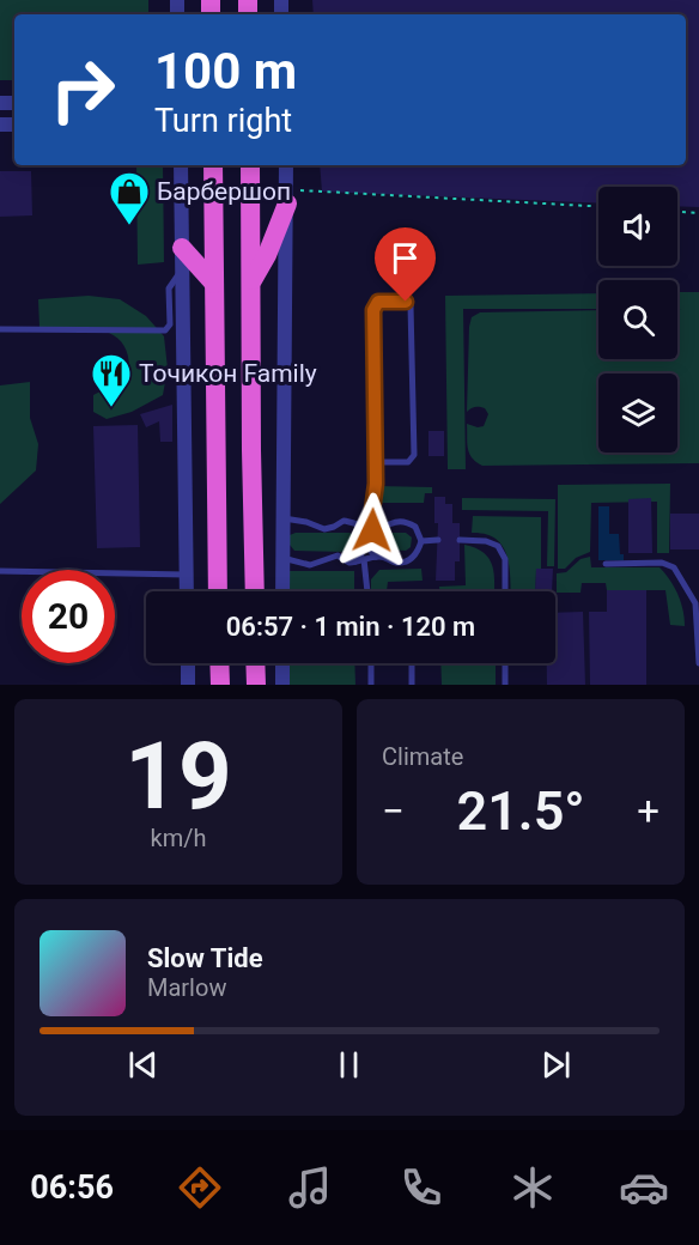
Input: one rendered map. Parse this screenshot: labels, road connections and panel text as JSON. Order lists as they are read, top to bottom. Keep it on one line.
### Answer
{"places":{"shop":["Барбершоп"],"restaurant":["Точикон Family"]},"page":{"turn":["100 m","Turn right"],"limit":"20","trip":"06:57 · 1 min · 120 m","tile":[["19","km/h"],"Climate"],"heat":["−","21.5°","+"],"song":["Slow Tide","Marlow"],"tabs":"06:56"}}
